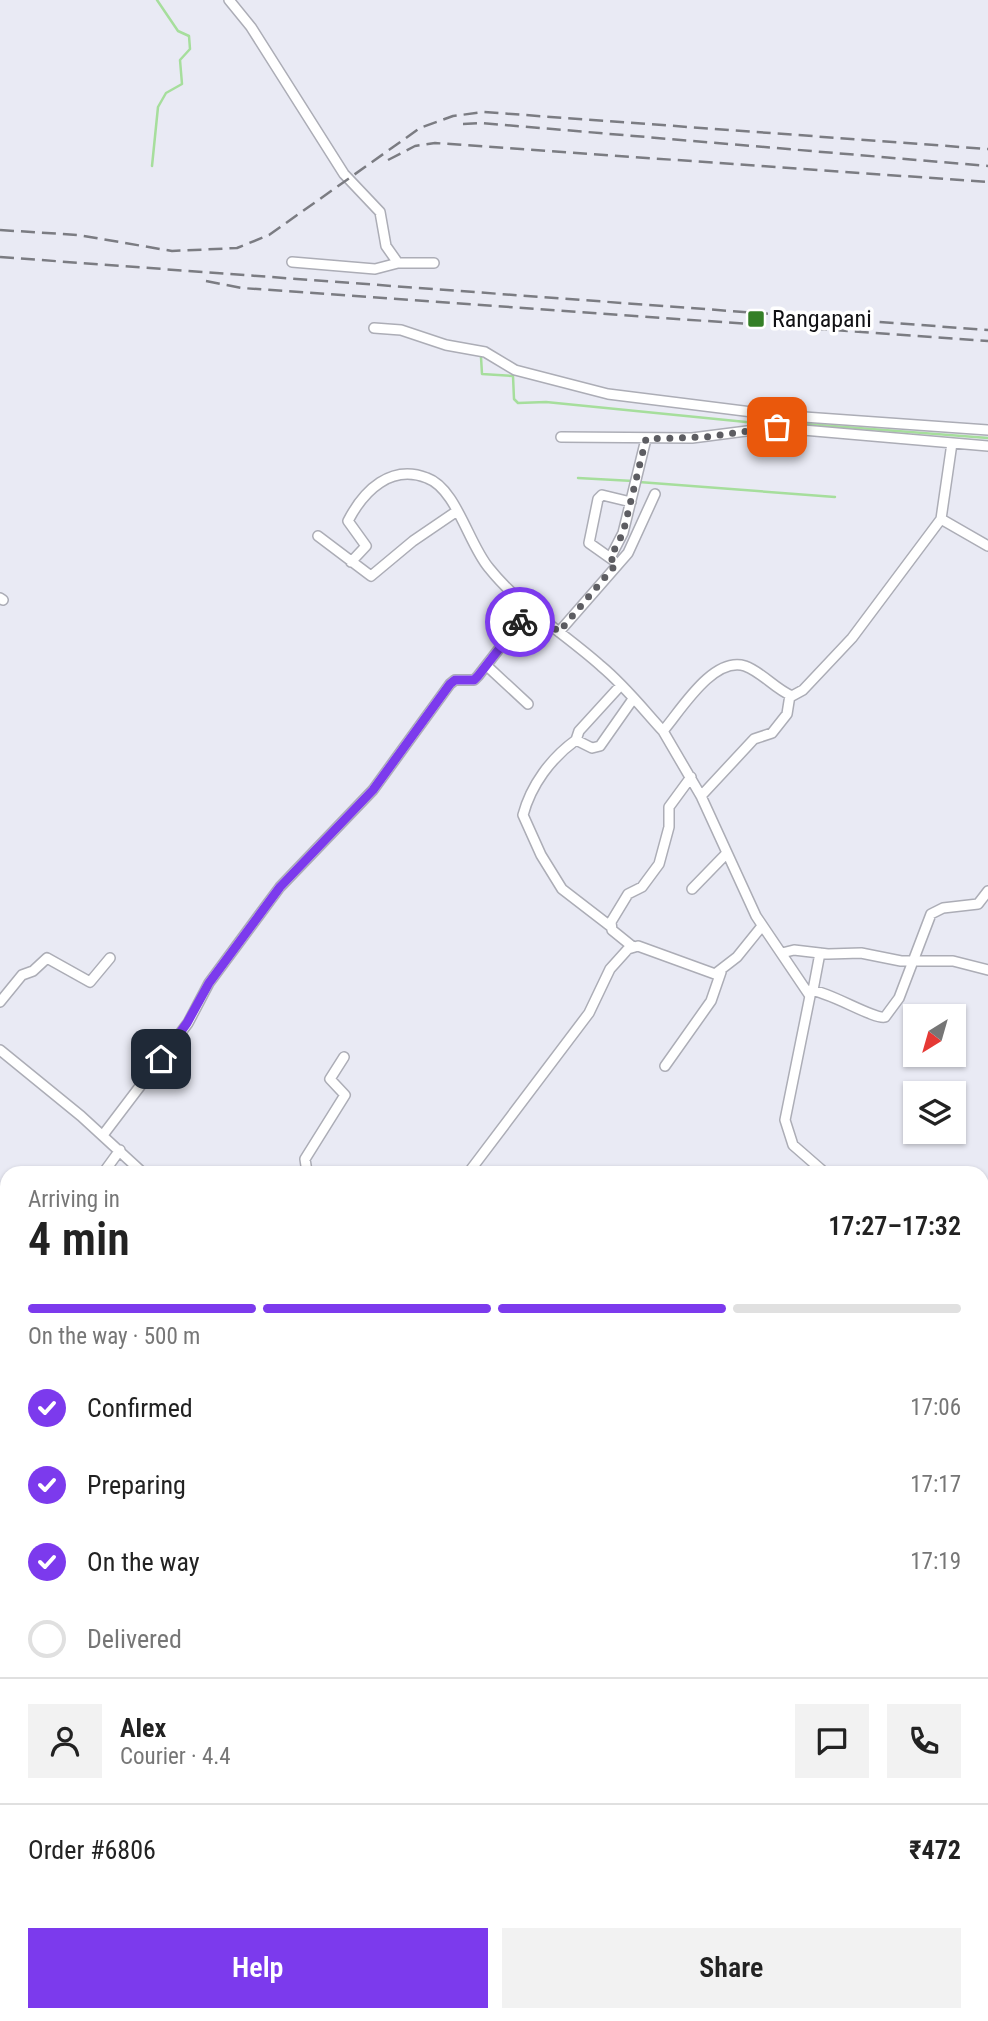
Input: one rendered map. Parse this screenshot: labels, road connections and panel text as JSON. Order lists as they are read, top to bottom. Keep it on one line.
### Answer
{"places":{"transit":["Rangapani"]},"north":"bottom left","page":{"heading":["4 min","Arriving in","17:27–17:32"],"panel":["Alex","Courier · 4.4","Order #6806","₹472"],"bar":"On the way · 500 m","list":[["Confirmed","17:06"],["Preparing","17:17"],["On the way","17:19"],"Delivered"],"buttons":["Help","Share"]}}
